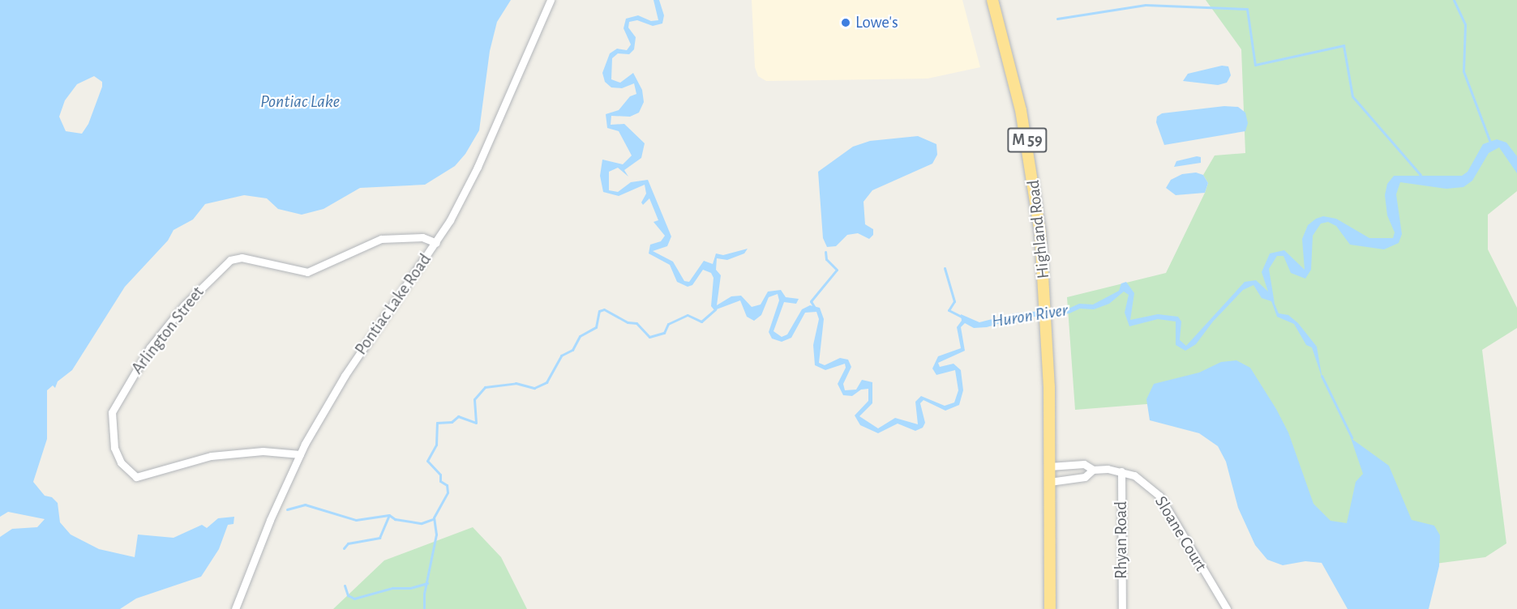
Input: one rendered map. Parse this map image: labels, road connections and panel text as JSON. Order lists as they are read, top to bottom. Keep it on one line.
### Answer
{"streets":{"highway":["M 59","Highland Road"],"street":["Pontiac Lake Road","Arlington Street","Sloane Court","Rhyan Road"]},"crossings":[["Highland Road","Sloane Court"],["Pontiac Lake Road","Arlington Street"],["Sloane Court","Rhyan Road"]],"water":["Pontiac Lake","Huron River"],"places":["Lowe's"]}
